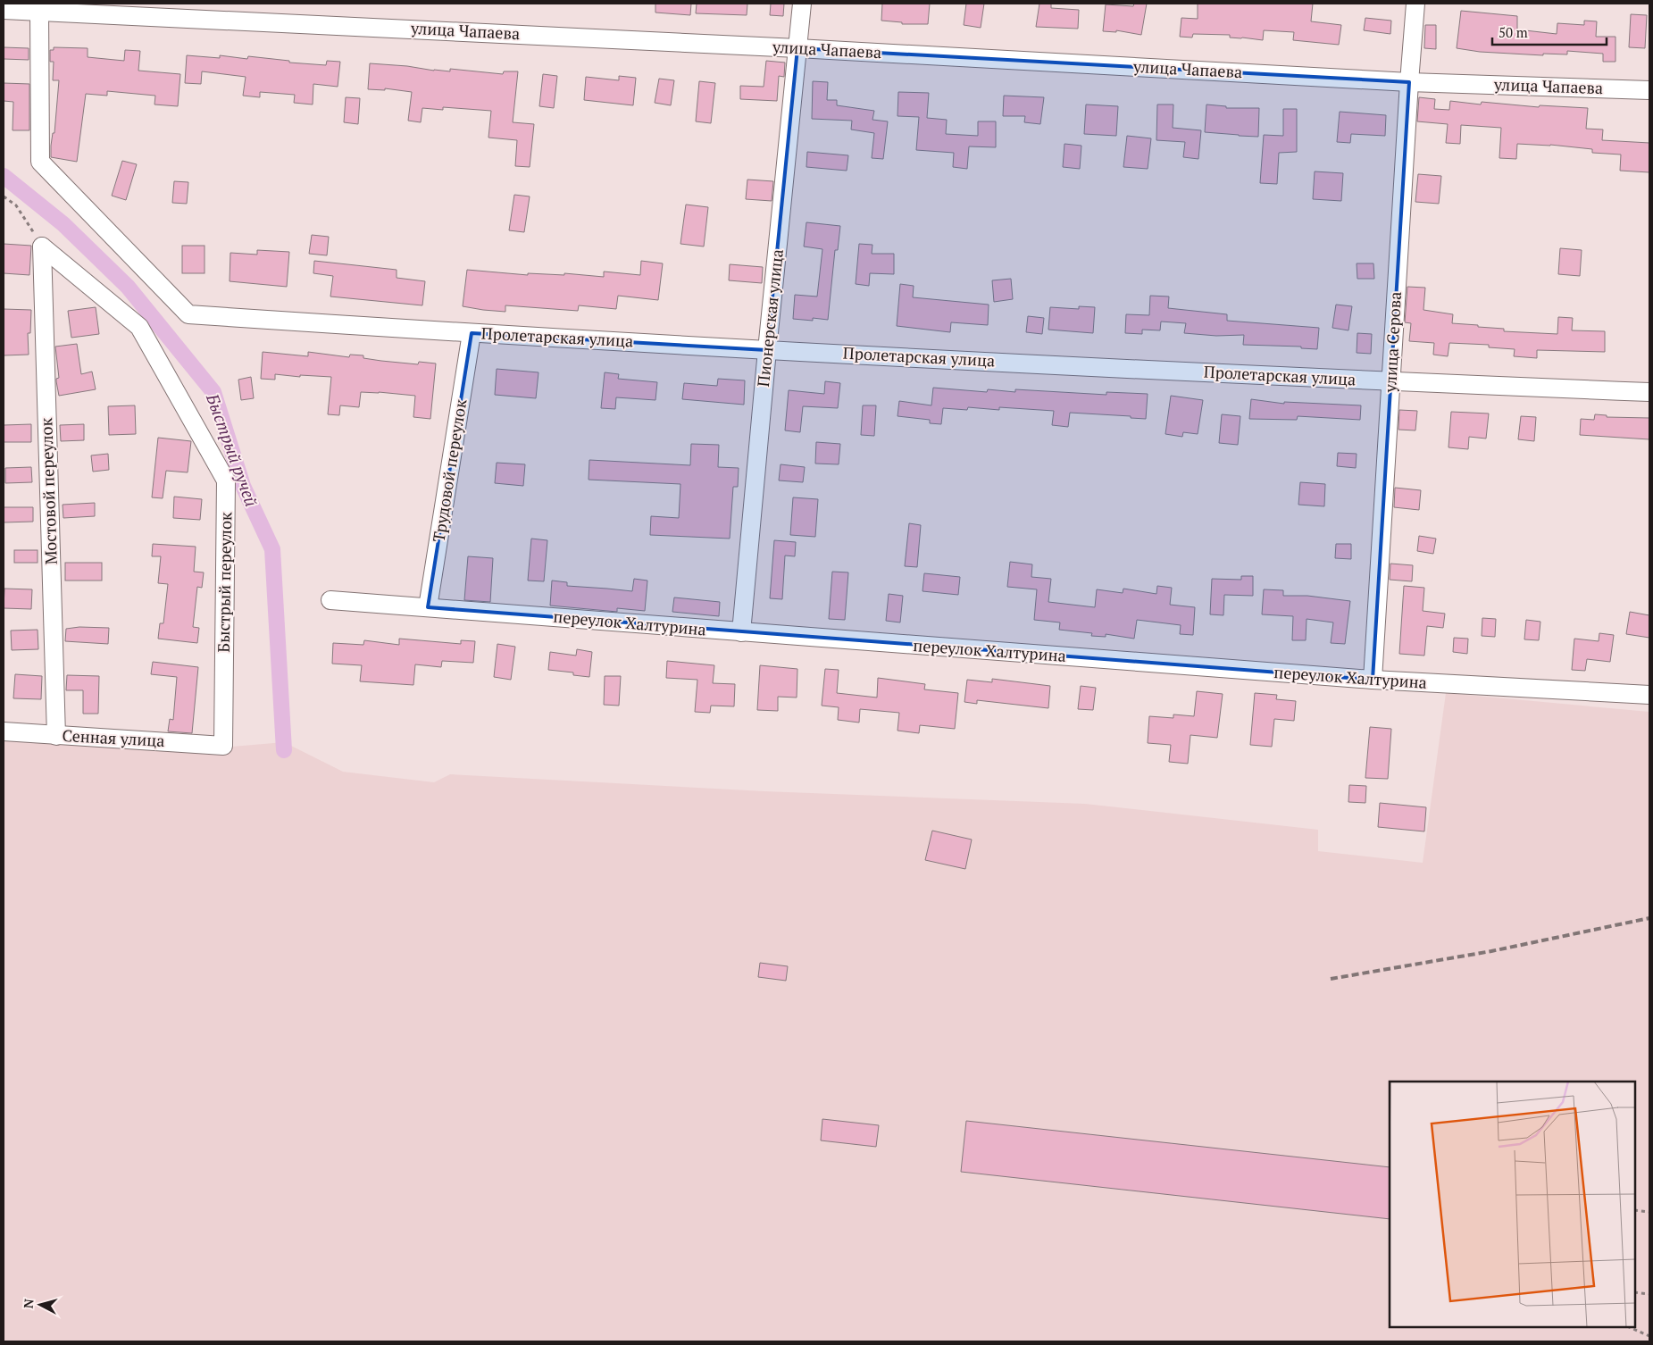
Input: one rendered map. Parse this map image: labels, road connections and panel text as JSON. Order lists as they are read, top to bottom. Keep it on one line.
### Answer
{"streets":{"street":["улица Чапаева","Пионерская улица","Пролетарская улица","улица Серова","Трудовой переулок","Мостовой переулок","Быстрый переулок","переулок Халтурина","Сенная улица"]},"crossings":[["улица Чапаева","Пионерская улица"],["улица Чапаева","Пролетарская улица"],["улица Чапаева","улица Серова"],["Пионерская улица","Пролетарская улица"],["Пионерская улица","переулок Халтурина"],["Пролетарская улица","улица Серова"],["Пролетарская улица","Трудовой переулок"],["улица Серова","переулок Халтурина"],["Трудовой переулок","переулок Халтурина"],["Мостовой переулок","Быстрый переулок"],["Мостовой переулок","Сенная улица"],["Быстрый переулок","Сенная улица"]],"water":["Быстрый ручей"],"scale_bar":"50 m","north":"left"}
